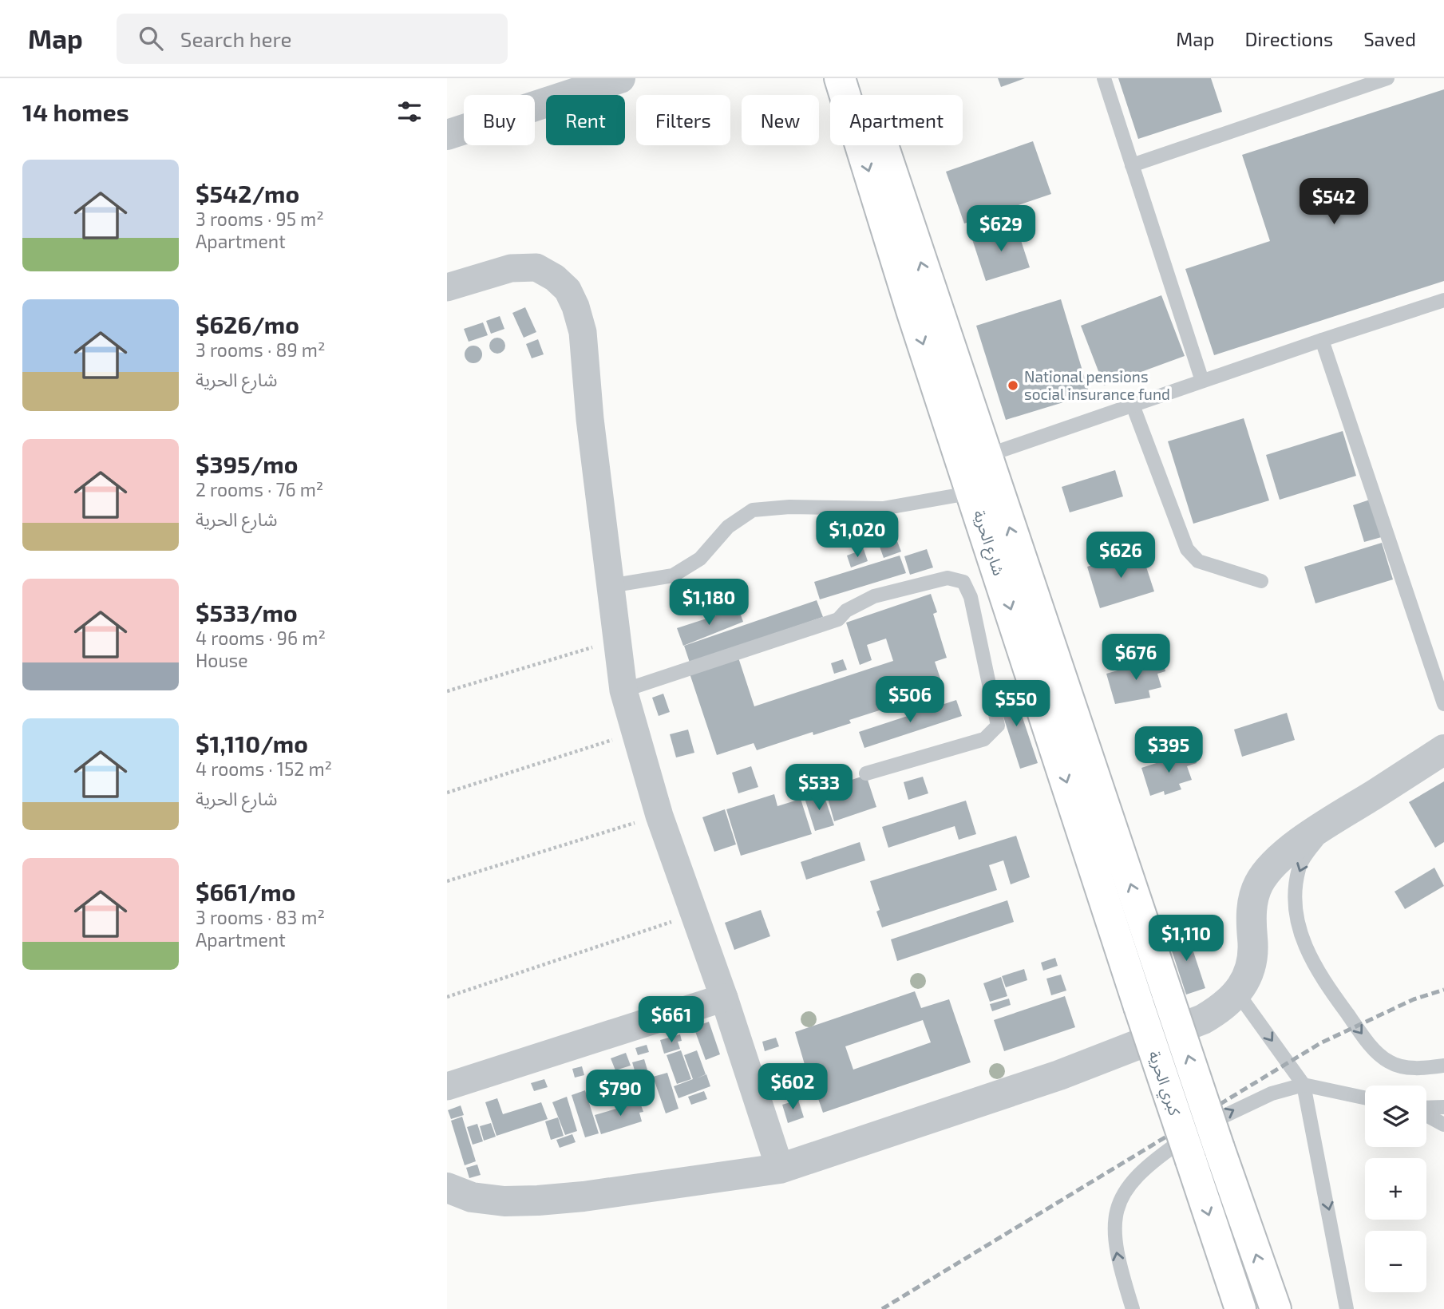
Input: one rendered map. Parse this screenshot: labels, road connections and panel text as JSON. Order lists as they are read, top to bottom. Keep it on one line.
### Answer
{"streets":{"main road":["شارع الحرية","كبري الحرية"]},"crossings":[["شارع الحرية","كبري الحرية"]],"places":["National pensions social insurance fund"],"page":{"header":"Map","search":"Search here","nav":["Map","Directions","Saved"],"heading":"14 homes","chip":["Buy","Rent","Filters","New","Apartment"],"list":[{"name":"$542/mo","note":"3 rooms · 95 m² · Apartment"},{"name":"$626/mo","note":"3 rooms · 89 m² · شارع الحرية"},{"name":"$395/mo","note":"2 rooms · 76 m² · شارع الحرية"},{"name":"$533/mo","note":"4 rooms · 96 m² · House"},{"name":"$1,110/mo","note":"4 rooms · 152 m² · شارع الحرية"},{"name":"$661/mo","note":"3 rooms · 83 m² · Apartment"}],"price":["$542","$629","$1,020","$626","$1,180","$676","$506","$550","$395","$533","$1,110","$661","$602","$790"],"map_buttons":["+","−"]}}
